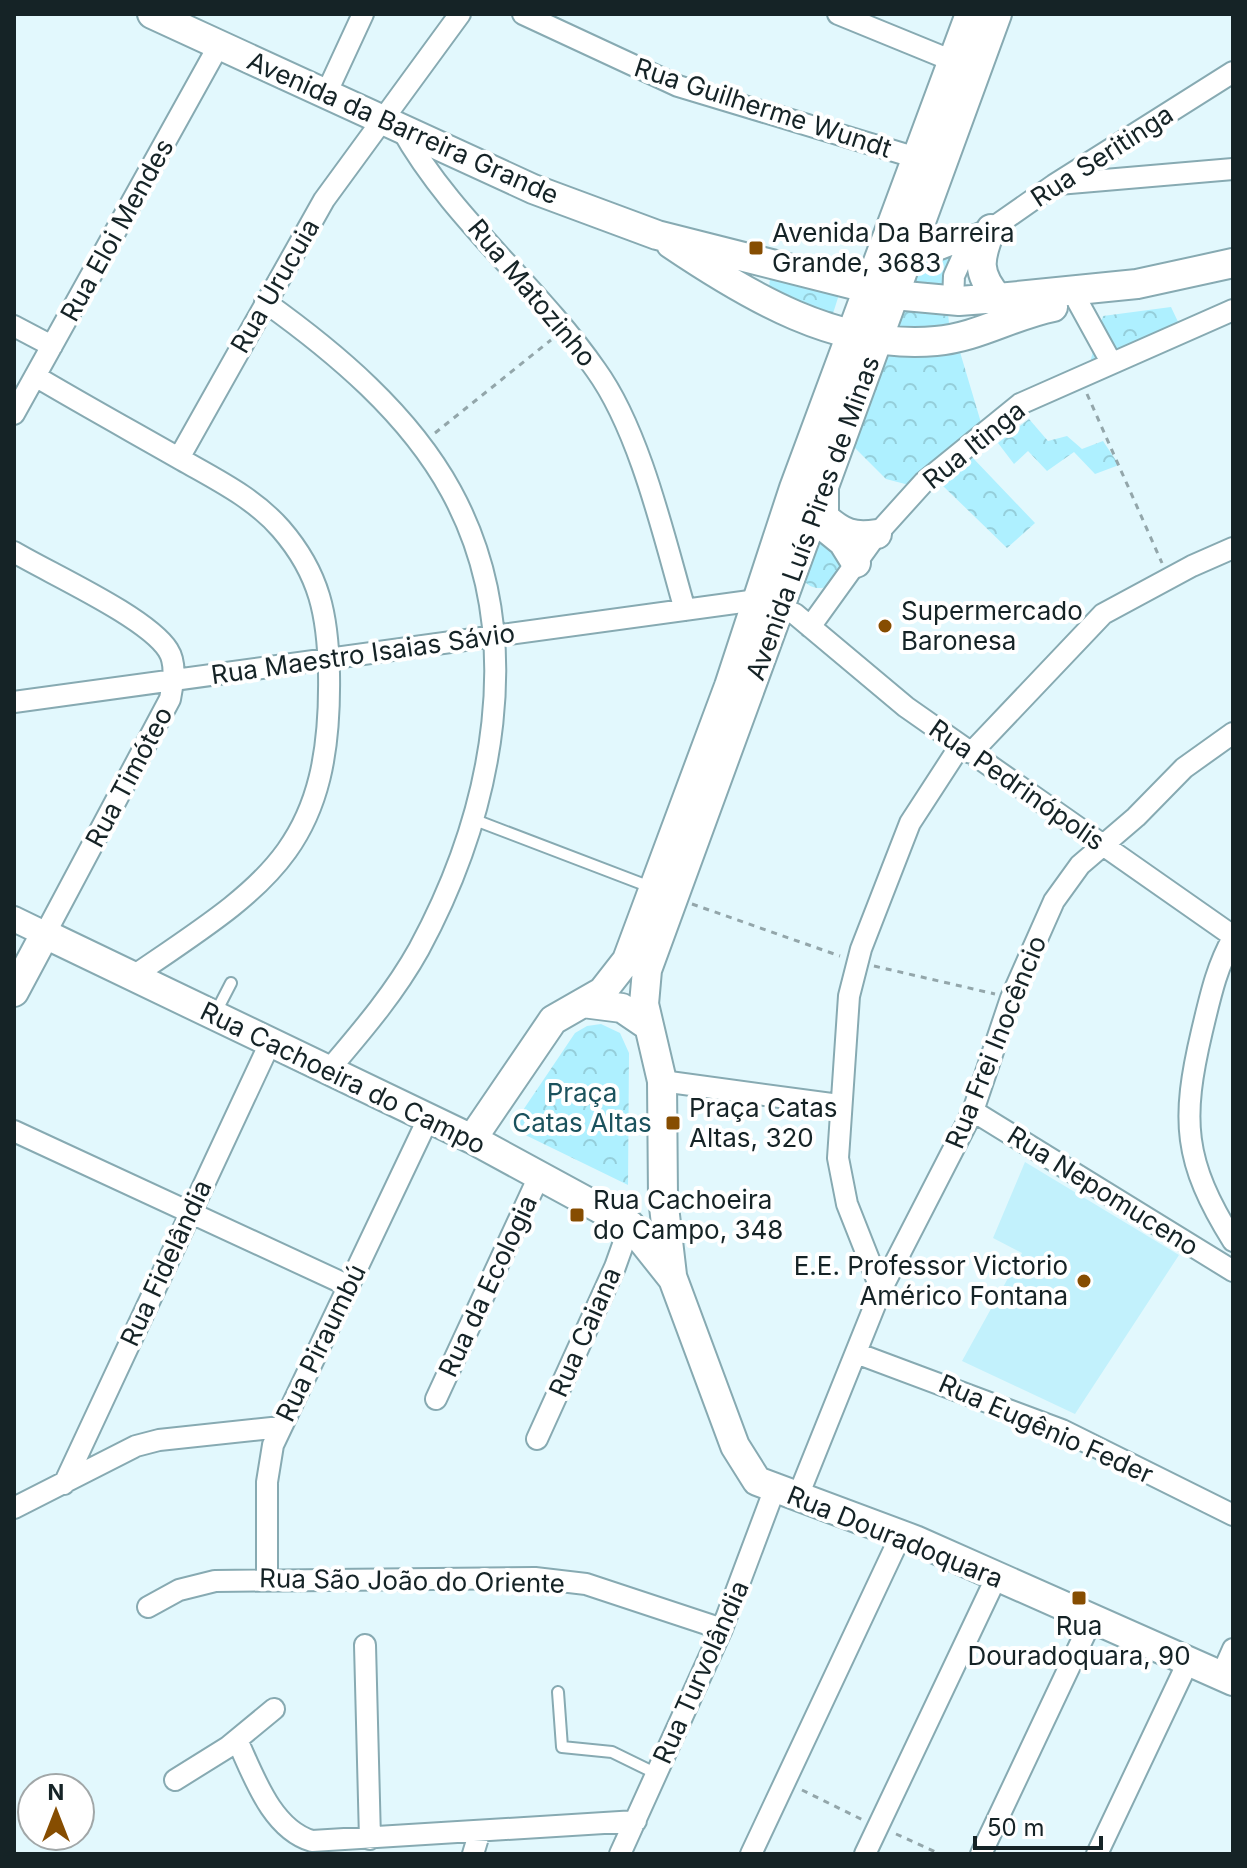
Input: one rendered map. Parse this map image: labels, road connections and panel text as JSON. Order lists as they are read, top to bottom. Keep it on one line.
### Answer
{"streets":{"main road":["Avenida da Barreira Grande","Avenida Luís Pires de Minas","Rua Cachoeira do Campo","Rua Douradoquara"],"street":["Rua Guilherme Wundt","Rua Seritinga","Rua Eloi Mendes","Rua Urucuia","Rua Matozinho","Rua Itinga","Rua Maestro Isaias Sávio","Rua Timóteo","Rua Pedrinópolis","Rua Frei Inocêncio","Rua Nepomuceno","Rua Fidelândia","Rua da Ecologia","Rua Caiana","Rua Piraumbú","Rua Eugênio Feder","Rua São João do Oriente","Rua Turvolândia"]},"crossings":[["Rua Guilherme Wundt","Avenida Luís Pires de Minas"],["Avenida da Barreira Grande","Rua Eloi Mendes"],["Avenida da Barreira Grande","Rua Urucuia"],["Avenida da Barreira Grande","Rua Matozinho"],["Avenida da Barreira Grande","Avenida Luís Pires de Minas"],["Rua Seritinga","Avenida Luís Pires de Minas"],["Rua Urucuia","Rua Matozinho"],["Rua Matozinho","Rua Maestro Isaias Sávio"],["Rua Itinga","Rua Pedrinópolis"],["Avenida Luís Pires de Minas","Rua Maestro Isaias Sávio"],["Rua Maestro Isaias Sávio","Rua Timóteo"],["Rua Timóteo","Rua Cachoeira do Campo"],["Rua Pedrinópolis","Rua Frei Inocêncio"],["Rua Frei Inocêncio","Rua Nepomuceno"],["Rua Frei Inocêncio","Rua Eugênio Feder"],["Rua Frei Inocêncio","Rua Douradoquara"],["Rua Frei Inocêncio","Rua Turvolândia"],["Rua Cachoeira do Campo","Rua Fidelândia"],["Rua Cachoeira do Campo","Rua da Ecologia"],["Rua Cachoeira do Campo","Rua Caiana"],["Rua Cachoeira do Campo","Rua Piraumbú"],["Rua Cachoeira do Campo","Rua Douradoquara"],["Rua Caiana","Rua Douradoquara"],["Rua Piraumbú","Rua São João do Oriente"],["Rua Douradoquara","Rua Turvolândia"],["Rua São João do Oriente","Rua Turvolândia"]],"parks":["Praça Catas Altas"],"places":{"transit":["Avenida Da Barreira Grande, 3683","Praça Catas Altas, 320","Rua Cachoeira do Campo, 348","Rua Douradoquara, 90"],"other":["Supermercado Baronesa","E.E. Professor Victorio Américo Fontana"]},"scale_bar":"50 m","north":"top"}
